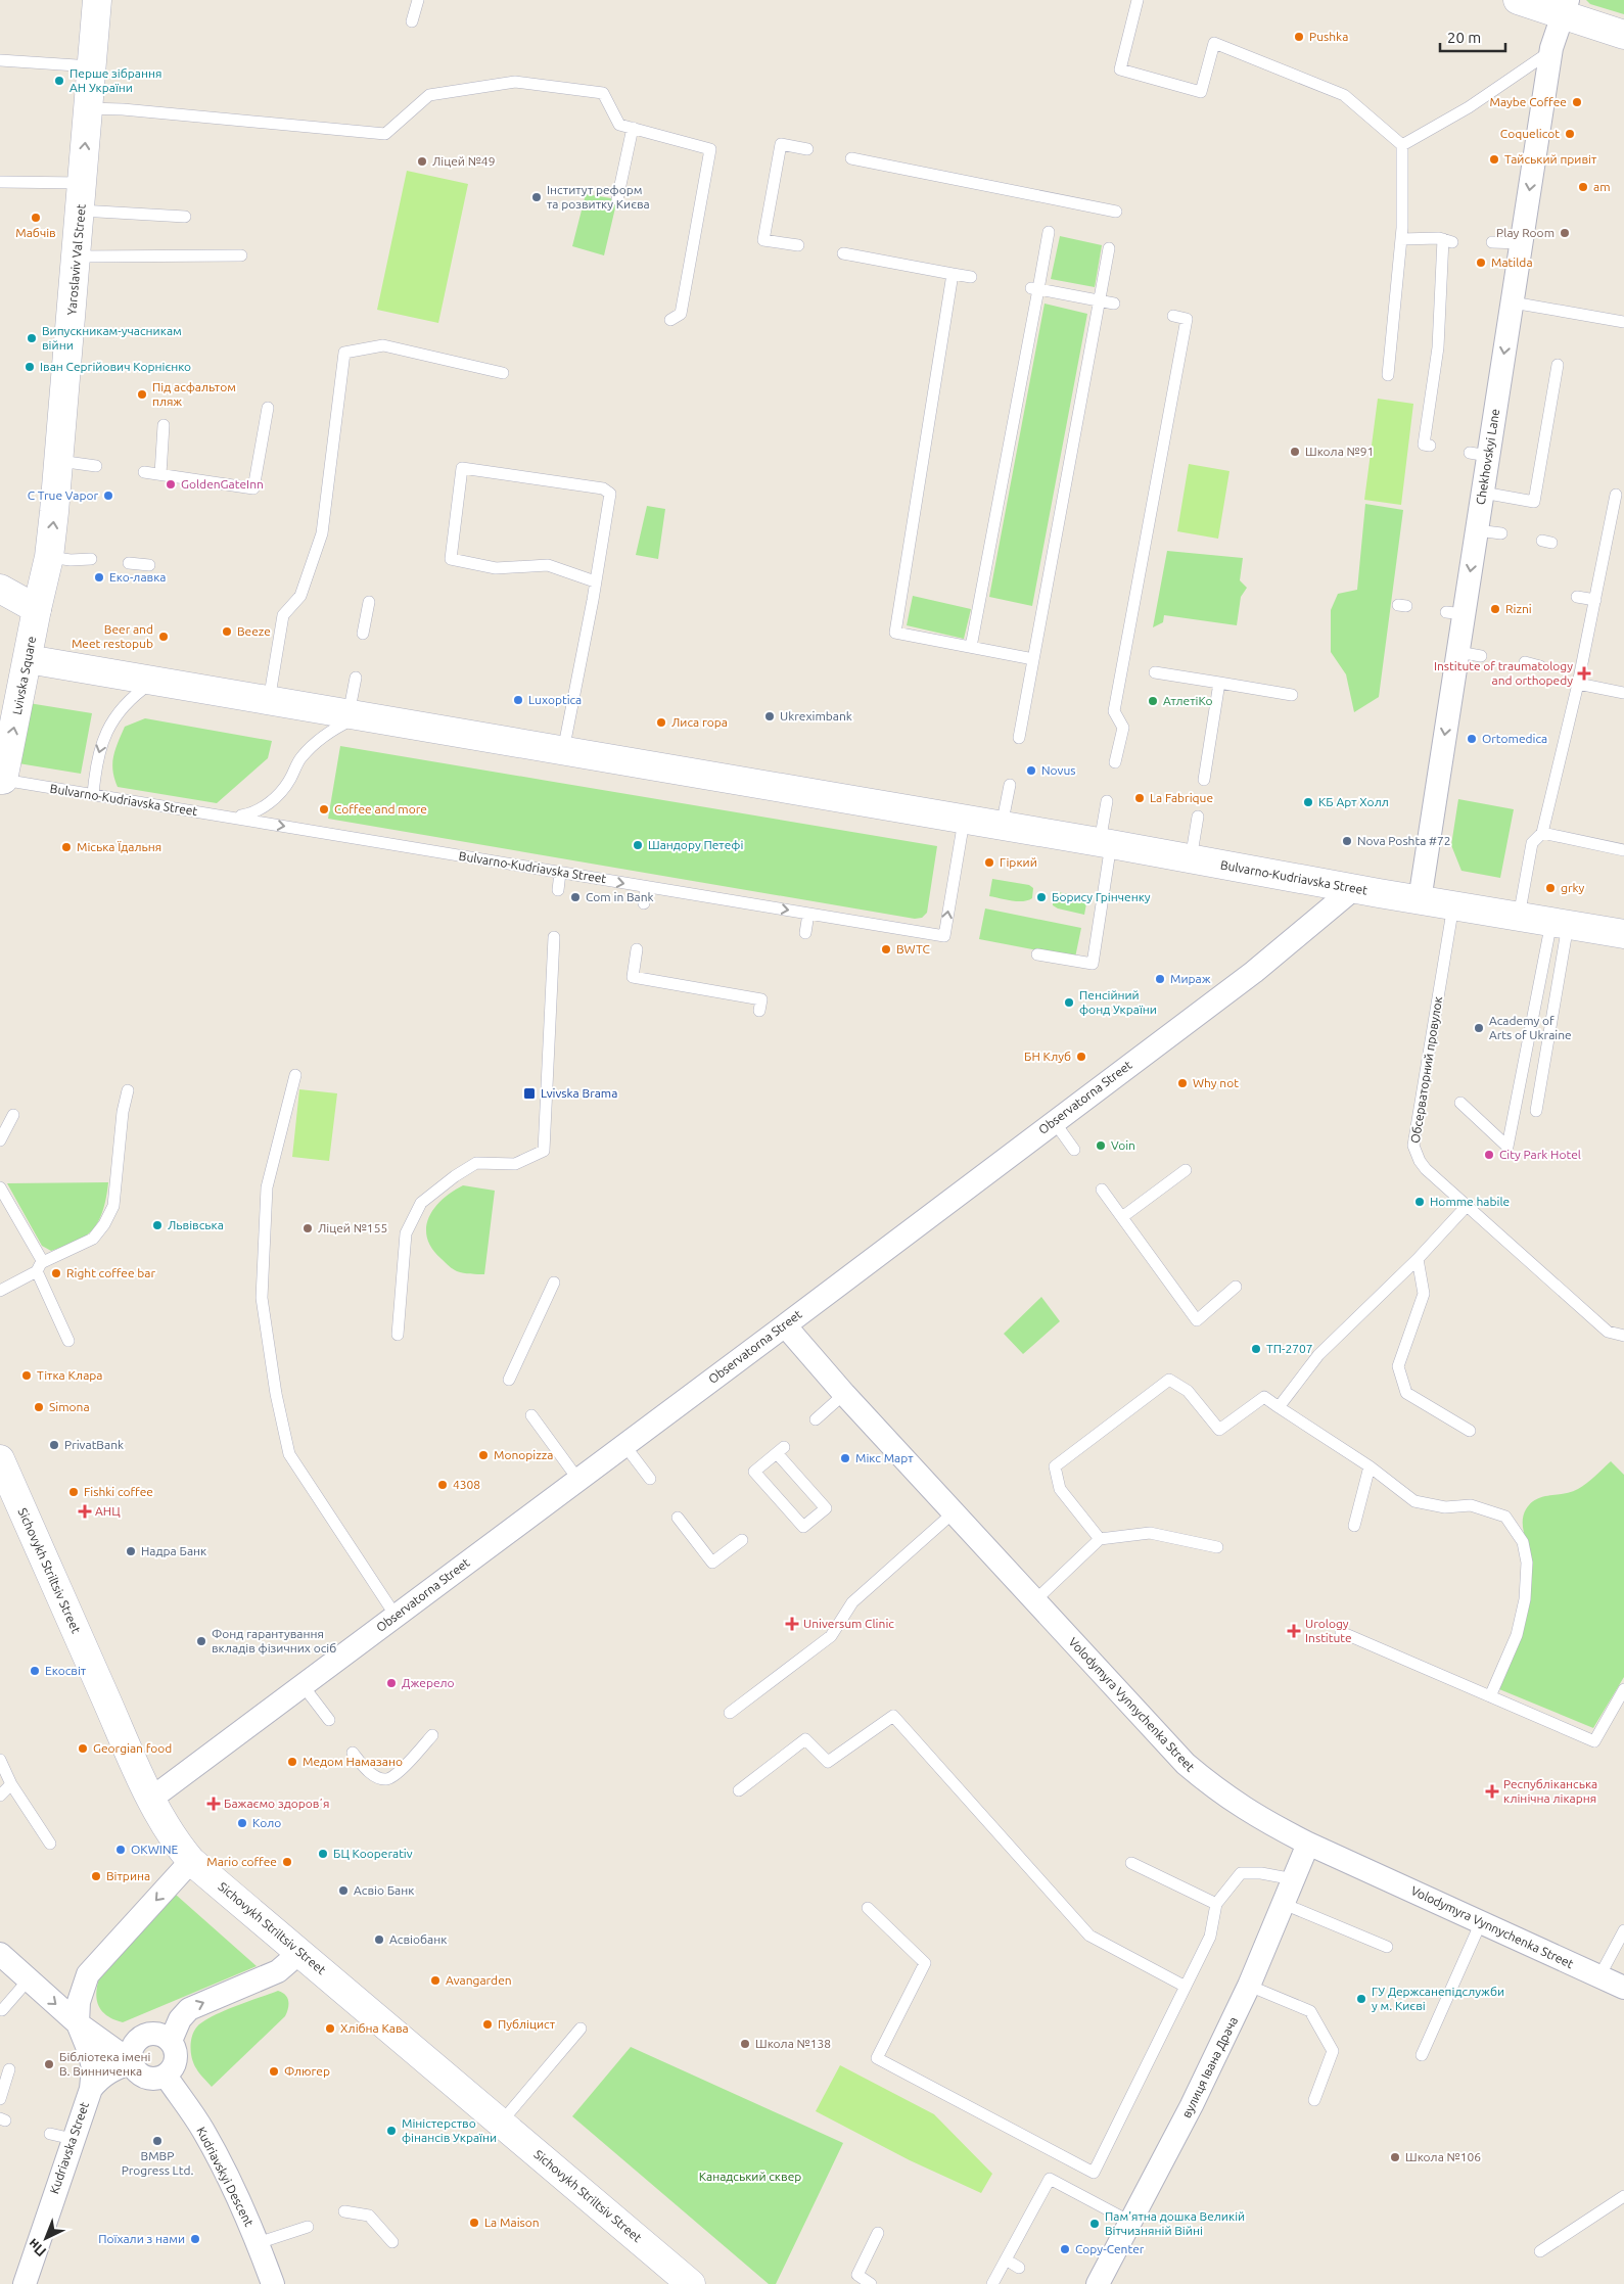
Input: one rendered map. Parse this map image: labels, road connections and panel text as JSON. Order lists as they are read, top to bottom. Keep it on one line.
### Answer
{"streets":{"main road":["Yaroslaviv Val Street","Lvivska Square","Bulvarno-Kudriavska Street","Sichovykh Striltsiv Street"],"street":["Chekhovskyi Lane","Observatorna Street","Volodymyra Vynnychenka Street","вулиця Івана Драча","Kudriavska Street","Kudriavskyi Descent"],"lane":["Обсерваторний провулок"]},"crossings":[["Yaroslaviv Val Street","Lvivska Square"],["Chekhovskyi Lane","Bulvarno-Kudriavska Street"],["Lvivska Square","Bulvarno-Kudriavska Street"],["Bulvarno-Kudriavska Street","Обсерваторний провулок"],["Bulvarno-Kudriavska Street","Observatorna Street"],["Observatorna Street","Sichovykh Striltsiv Street"],["Observatorna Street","Volodymyra Vynnychenka Street"],["Volodymyra Vynnychenka Street","вулиця Івана Драча"],["Kudriavska Street","Kudriavskyi Descent"]],"one_way":["Chekhovskyi Lane","Lvivska Square"],"parks":["Канадський сквер"],"places":{"other":["Pushka","Перше зібрання АН України","Maybe Coffee","Coquelicot","Тайський привіт","Ліцей №49","am","Інститут реформ та розвитку Києва","Мабчів","Play Room","Matilda","Випускникам-учасникам війни","Іван Сергійович Корнієнко","Під асфальтом пляж","Школа №91","GoldenGateInn","C True Vapor","Еко-лавка","Rizni","Beeze","Beer and Meet restopub","Luxoptica","АтлетіКо","Ukreximbank","Лиса гора","Ortomedica","Novus","La Fabrique","КБ Арт Холл","Coffee and more","Nova Poshta #72","Шандору Петефі","Міська Їдальня","Гіркий","grky","Com in Bank","Борису Грінченку","BWTC","Мираж","Пенсійний фонд України","Academy of Arts of Ukraine","БН Клуб","Why not","Voin","City Park Hotel","Homme habile","Львівська","Ліцей №155","Right coffee bar","ТП-2707","Тітка Клара","Simona","PrivatBank","Monopizza","Мікс Март","4308","Fishki coffee","Надра Банк","Фонд гарантування вкладів фізичних осіб","Екосвіт","Джерело","Georgian food","Медом Намазано","Коло","OKWINE","БЦ Kooperativ","Mario coffee","Вітрина","Асвіо Банк","Асвіобанк","Avangarden","ГУ Держсанепідслужби у м. Києві","Публіцист","Хлібна Кава","Школа №138","Бібліотека імені В. Винниченка","Флюгер","Міністерство фінансів України","BMBP Progress Ltd.","Школа №106","La Maison","Пам'ятна дошка Великій Вітчизняній Війні","Поїхали з нами","Copy-Center"],"health":["Institute of traumatology and orthopedy","АНЦ","Universum Clinic","Urology Institute","Республіканська клінічна лікарня","Бажаємо здоровʼя"],"transit":["Lvivska Brama"]},"scale_bar":"20 m","north":"bottom left"}
